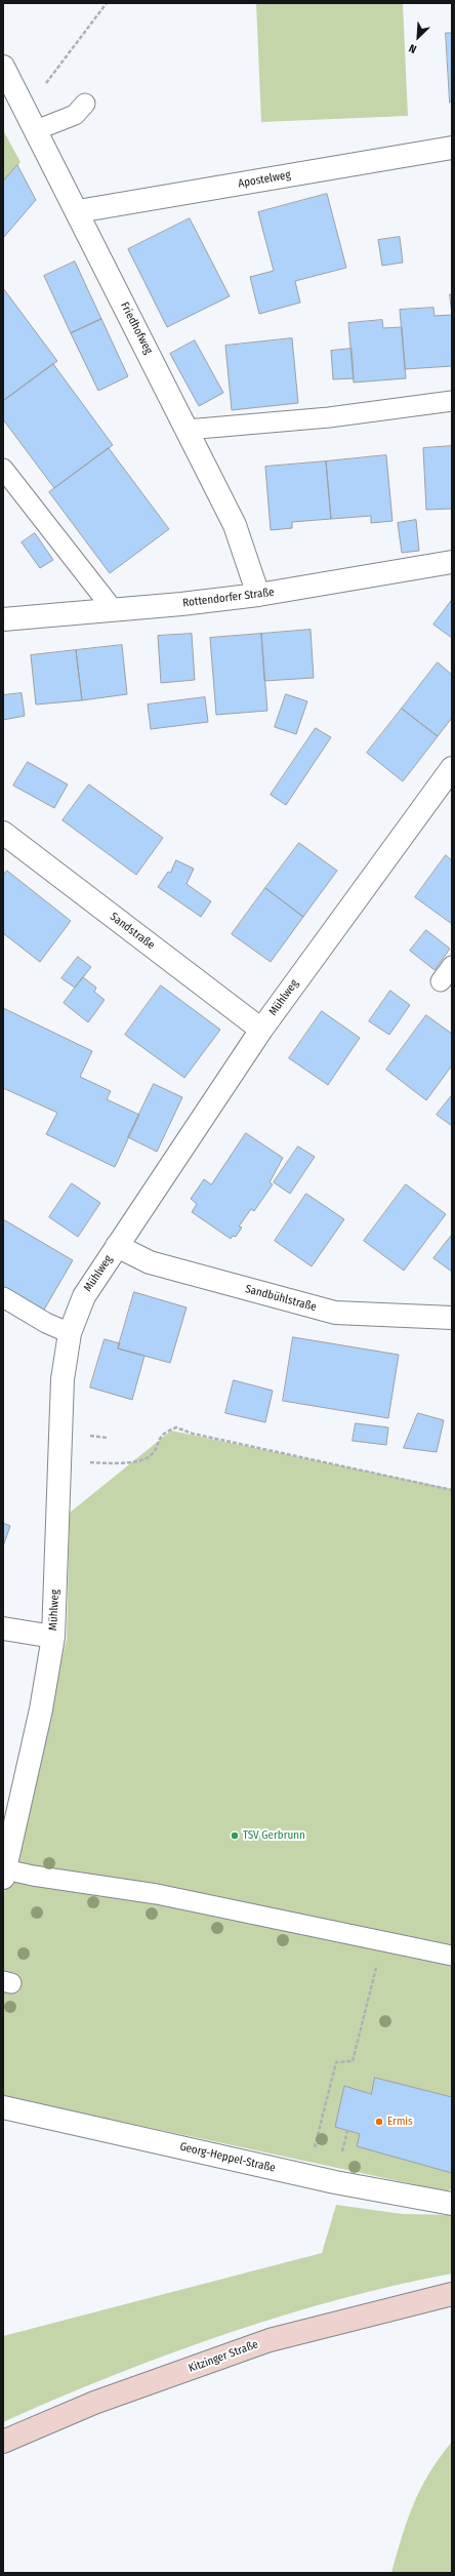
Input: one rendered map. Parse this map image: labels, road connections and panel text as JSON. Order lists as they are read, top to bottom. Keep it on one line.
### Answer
{"streets":{"street":["Apostelweg","Friedhofweg","Rottendorfer Straße","Sandstraße","Mühlweg","Sandbühlstraße","Georg-Heppel-Straße","Kitzinger Straße"]},"crossings":[["Apostelweg","Friedhofweg"],["Friedhofweg","Rottendorfer Straße"],["Sandstraße","Mühlweg"],["Mühlweg","Sandbühlstraße"]],"places":["TSV Gerbrunn","Ermis"],"north":"bottom left"}
